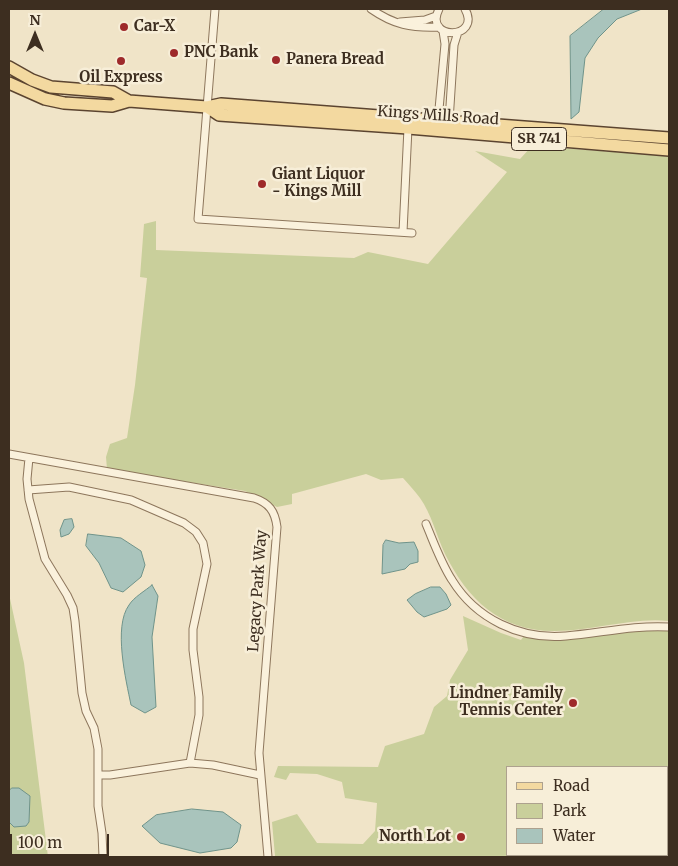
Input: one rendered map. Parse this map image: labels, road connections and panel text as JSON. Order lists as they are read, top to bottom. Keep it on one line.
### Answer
{"streets":{"main road":["Kings Mills Road","SR 741"],"street":["Legacy Park Way"]},"places":["Car-X","PNC Bank","Panera Bread","Oil Express","Giant Liquor - Kings Mill","Lindner Family Tennis Center","North Lot"],"legend":["Road","Park","Water"],"scale_bar":"100 m","north":"top"}
